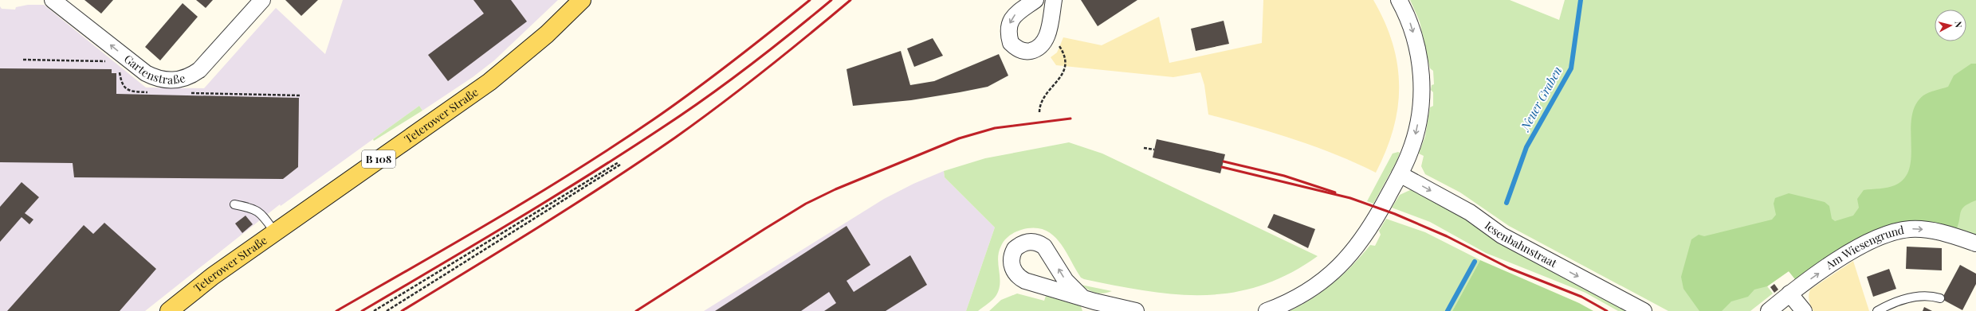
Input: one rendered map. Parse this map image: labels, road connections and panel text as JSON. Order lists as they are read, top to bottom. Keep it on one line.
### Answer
{"streets":{"main road":["Teterower Straße","B 108"],"street":["Gartenstraße","Iesenbahnstraat","Am Wiesengrund"]},"one_way":["Iesenbahnstraat","Am Wiesengrund"],"water":["Neuer Graben"],"north":"right"}
